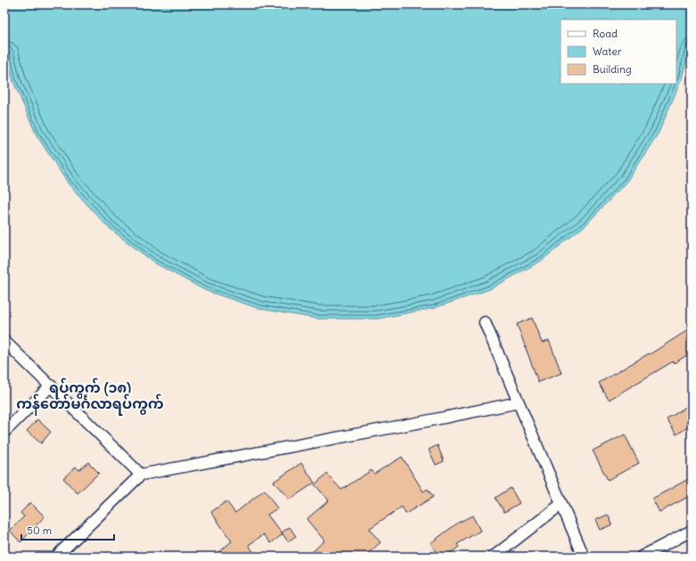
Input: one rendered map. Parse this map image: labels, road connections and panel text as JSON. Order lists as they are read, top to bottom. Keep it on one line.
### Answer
{"districts":["ရပ်ကွက် (၁၈) ကန်တော်မင်္ဂလာရပ်ကွက်"],"legend":["Road","Water","Building"],"scale_bar":"50 m"}
